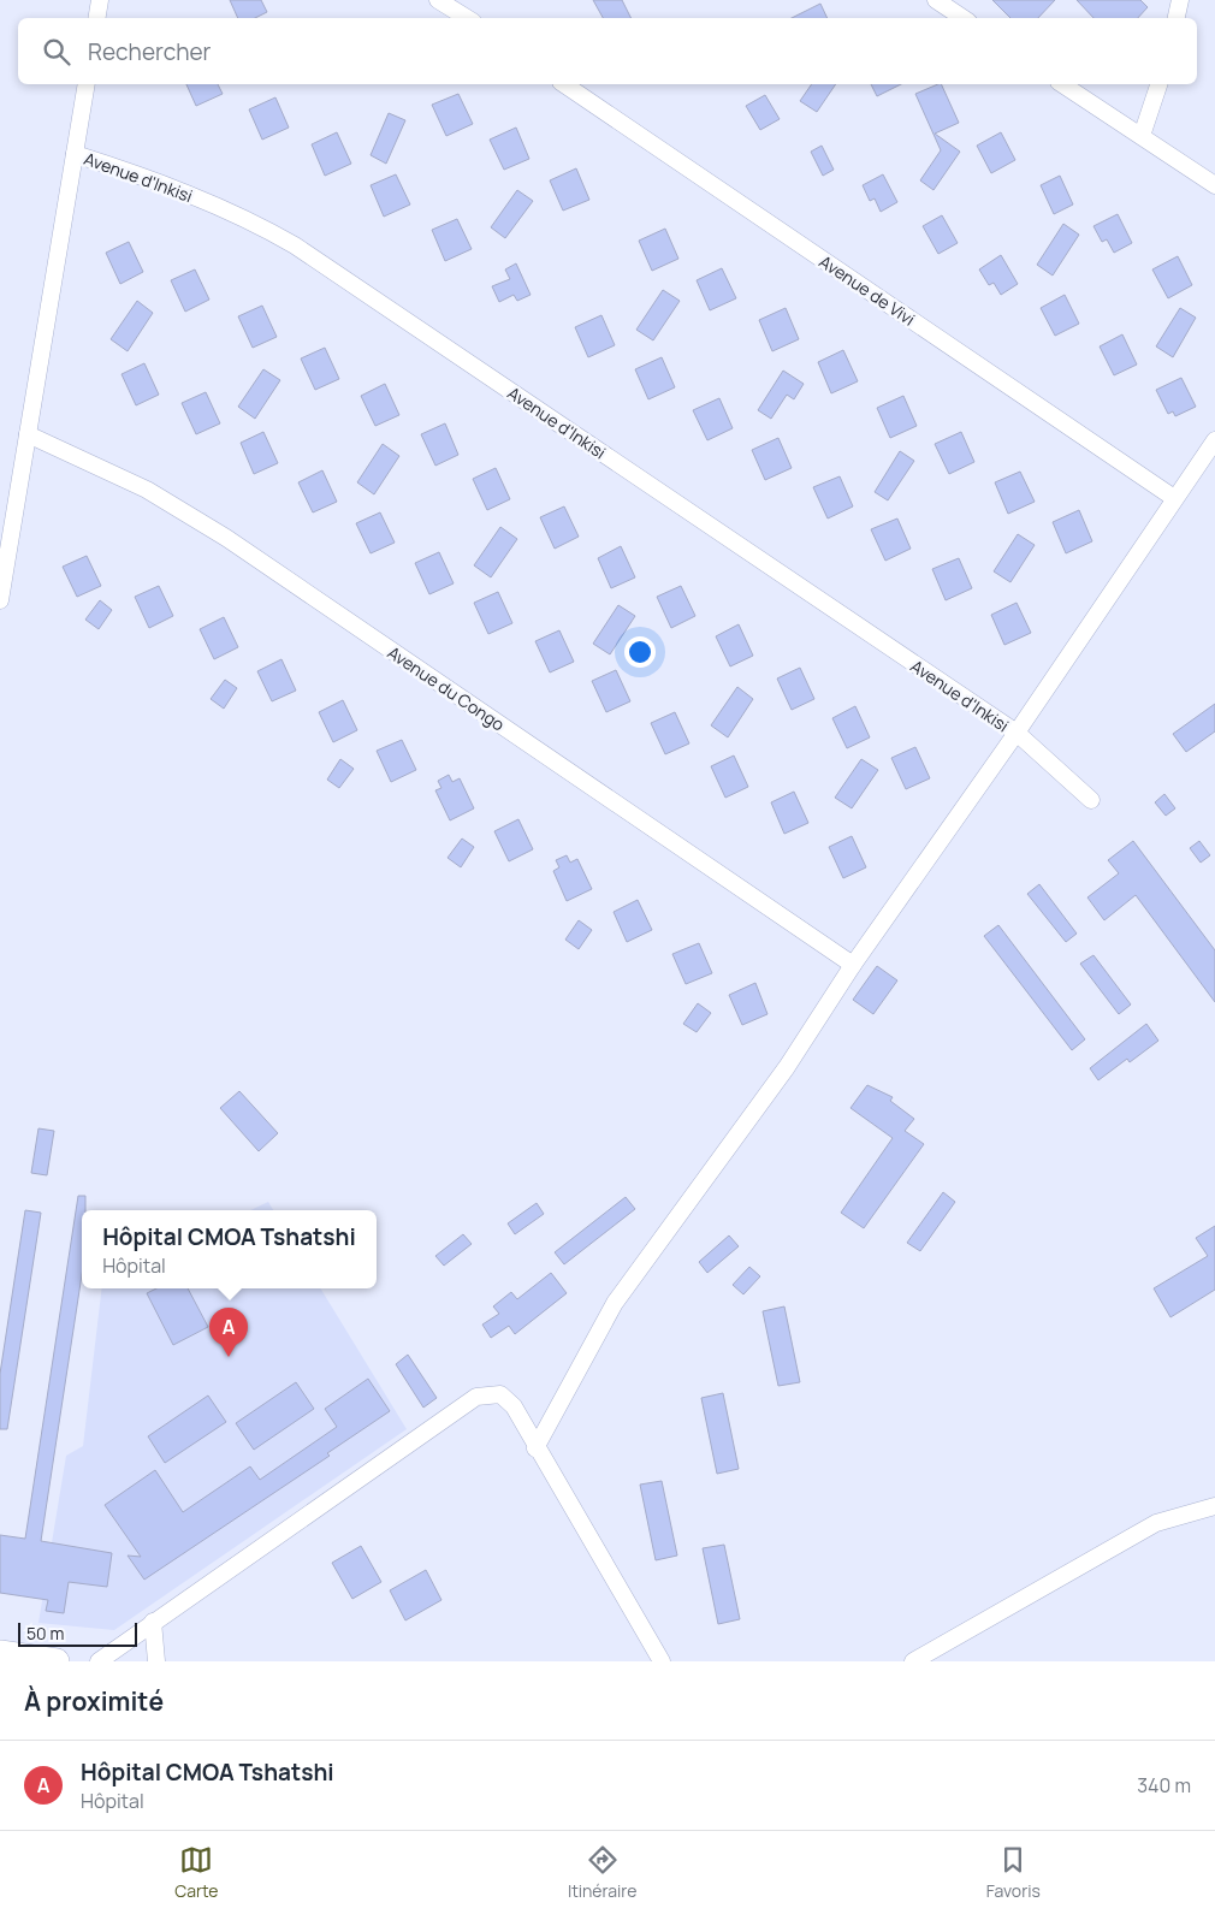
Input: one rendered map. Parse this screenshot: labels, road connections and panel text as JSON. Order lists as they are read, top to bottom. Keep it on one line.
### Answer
{"streets":{"street":["Avenue d'Inkisi","Avenue de Vivi","Avenue du Congo"]},"scale_bar":"50 m","page":{"search":"Rechercher","popup":["Hôpital CMOA Tshatshi","Hôpital"],"pins":"A","scale":"50 m","heading":"À proximité","list":[{"mark":"A","name":"Hôpital CMOA Tshatshi","note":"Hôpital","value":"340 m"}],"nav":["Carte","Itinéraire","Favoris"]}}
